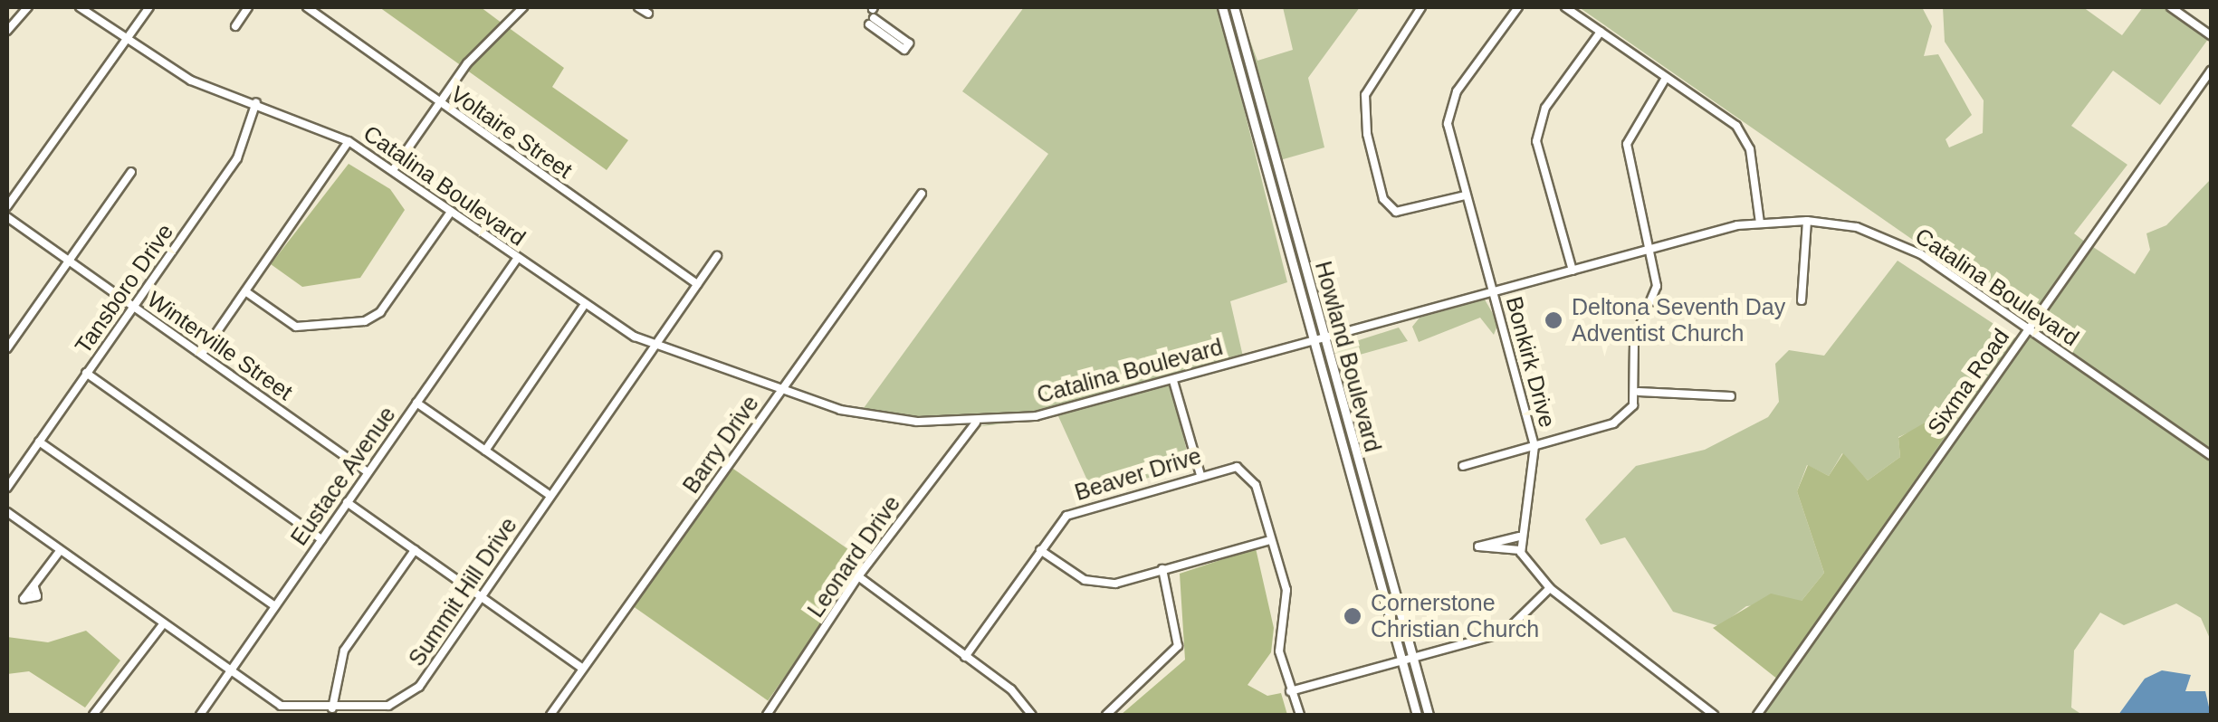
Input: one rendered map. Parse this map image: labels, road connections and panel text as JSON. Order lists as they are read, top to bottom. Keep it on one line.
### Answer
{"streets":{"main road":["Howland Boulevard"],"street":["Voltaire Street","Catalina Boulevard","Tansboro Drive","Winterville Street","Bonkirk Drive","Sixma Road","Barry Drive","Beaver Drive","Eustace Avenue","Leonard Drive","Summit Hill Drive"]},"crossings":[["Voltaire Street","Summit Hill Drive"],["Catalina Boulevard","Tansboro Drive"],["Catalina Boulevard","Howland Boulevard"],["Catalina Boulevard","Bonkirk Drive"],["Catalina Boulevard","Sixma Road"],["Catalina Boulevard","Barry Drive"],["Catalina Boulevard","Eustace Avenue"],["Catalina Boulevard","Leonard Drive"],["Catalina Boulevard","Summit Hill Drive"],["Tansboro Drive","Winterville Street"],["Winterville Street","Eustace Avenue"],["Eustace Avenue","Summit Hill Drive"]],"places":["Deltona Seventh Day Adventist Church","Cornerstone Christian Church"]}
